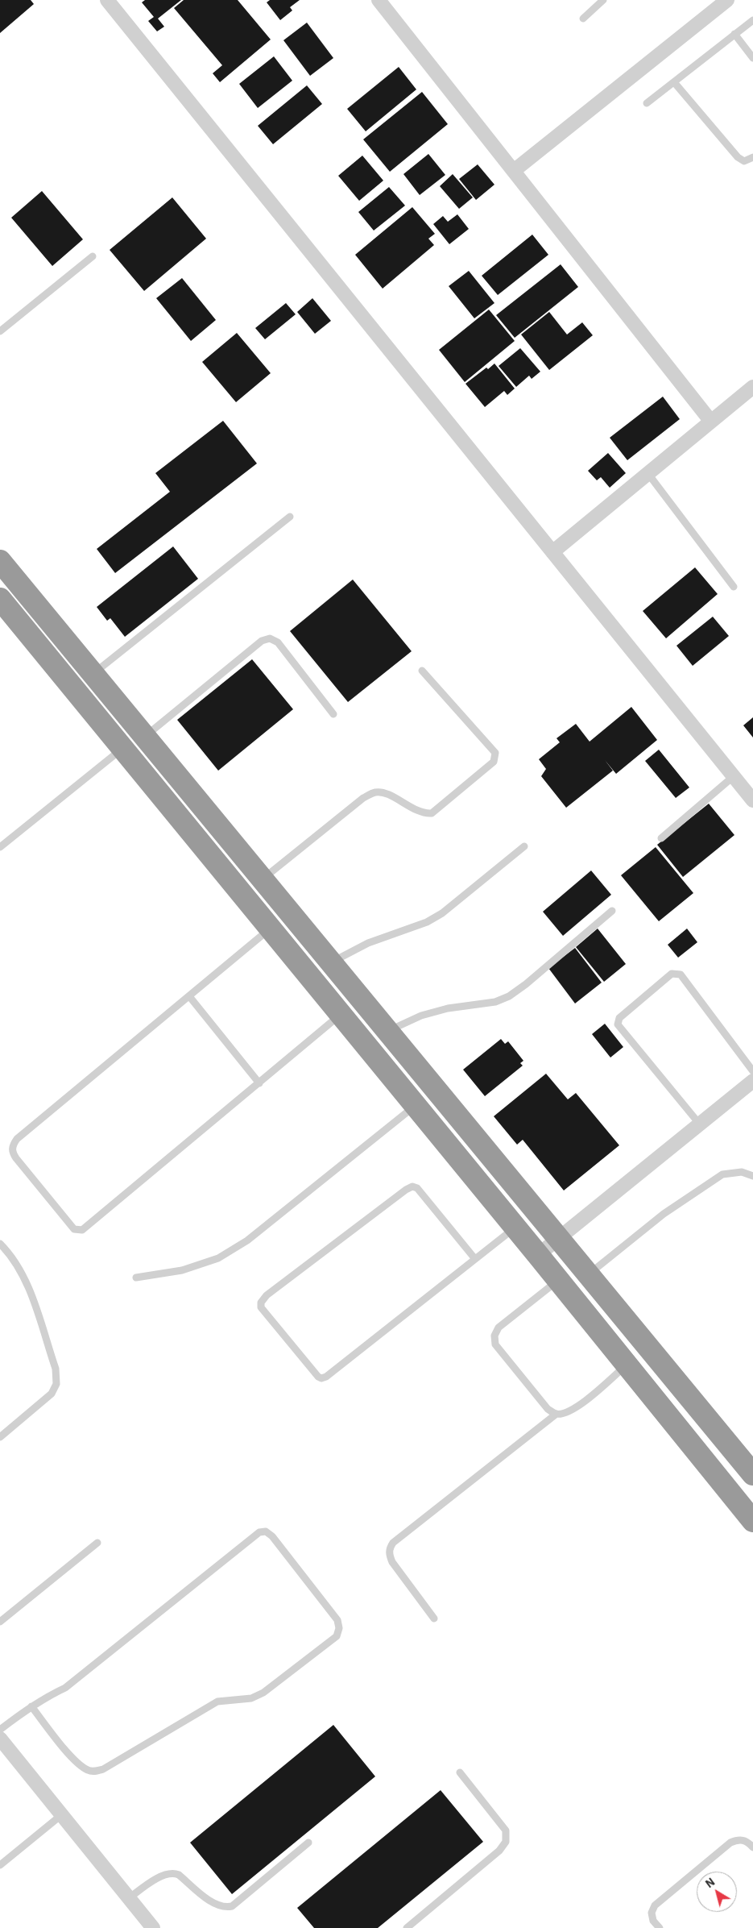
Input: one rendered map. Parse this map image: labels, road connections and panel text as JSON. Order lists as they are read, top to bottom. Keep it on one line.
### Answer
{"north":"top left"}
